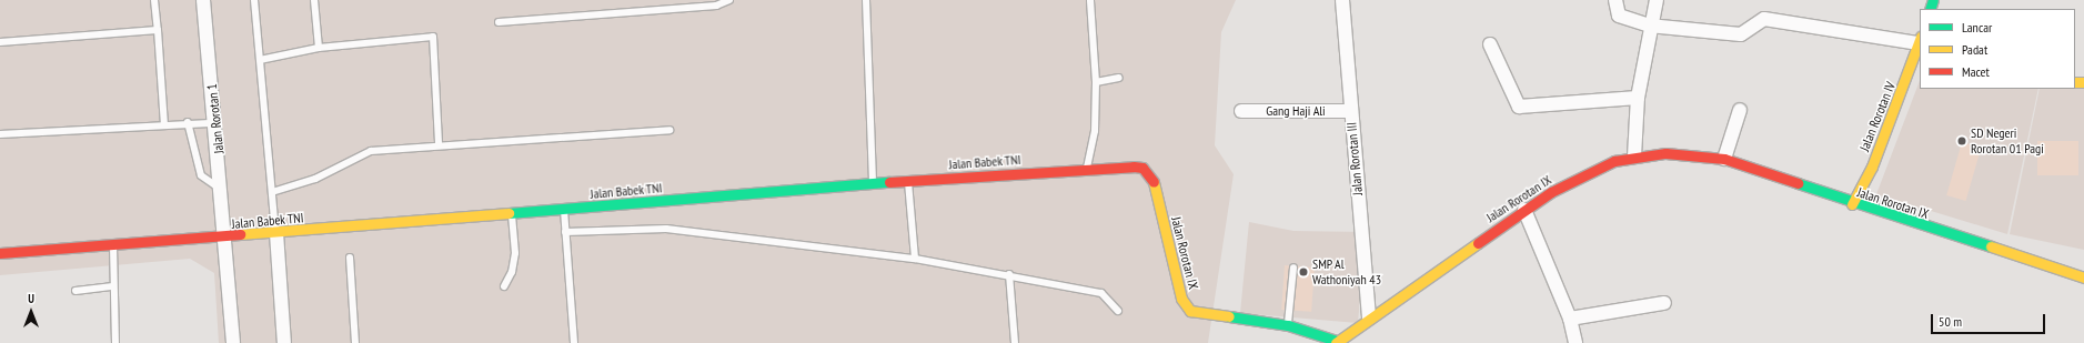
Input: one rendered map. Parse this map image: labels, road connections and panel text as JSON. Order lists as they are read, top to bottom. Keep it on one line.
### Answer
{"streets":{"street":["Gang Haji Ali","Jalan Rorotan IV","Jalan Rorotan 1","Jalan Rorotan III","Jalan Babek TNI","Jalan Rorotan IX"]},"crossings":[["Gang Haji Ali","Jalan Rorotan III"],["Jalan Rorotan IV","Jalan Rorotan IX"],["Jalan Rorotan 1","Jalan Babek TNI"],["Jalan Rorotan III","Jalan Rorotan IX"],["Jalan Babek TNI","Jalan Rorotan IX"]],"places":["SD Negeri Rorotan 01 Pagi","SMP Al Wathoniyah 43"],"legend":["Lancar","Padat","Macet"],"scale_bar":"50 m","north":"top"}
